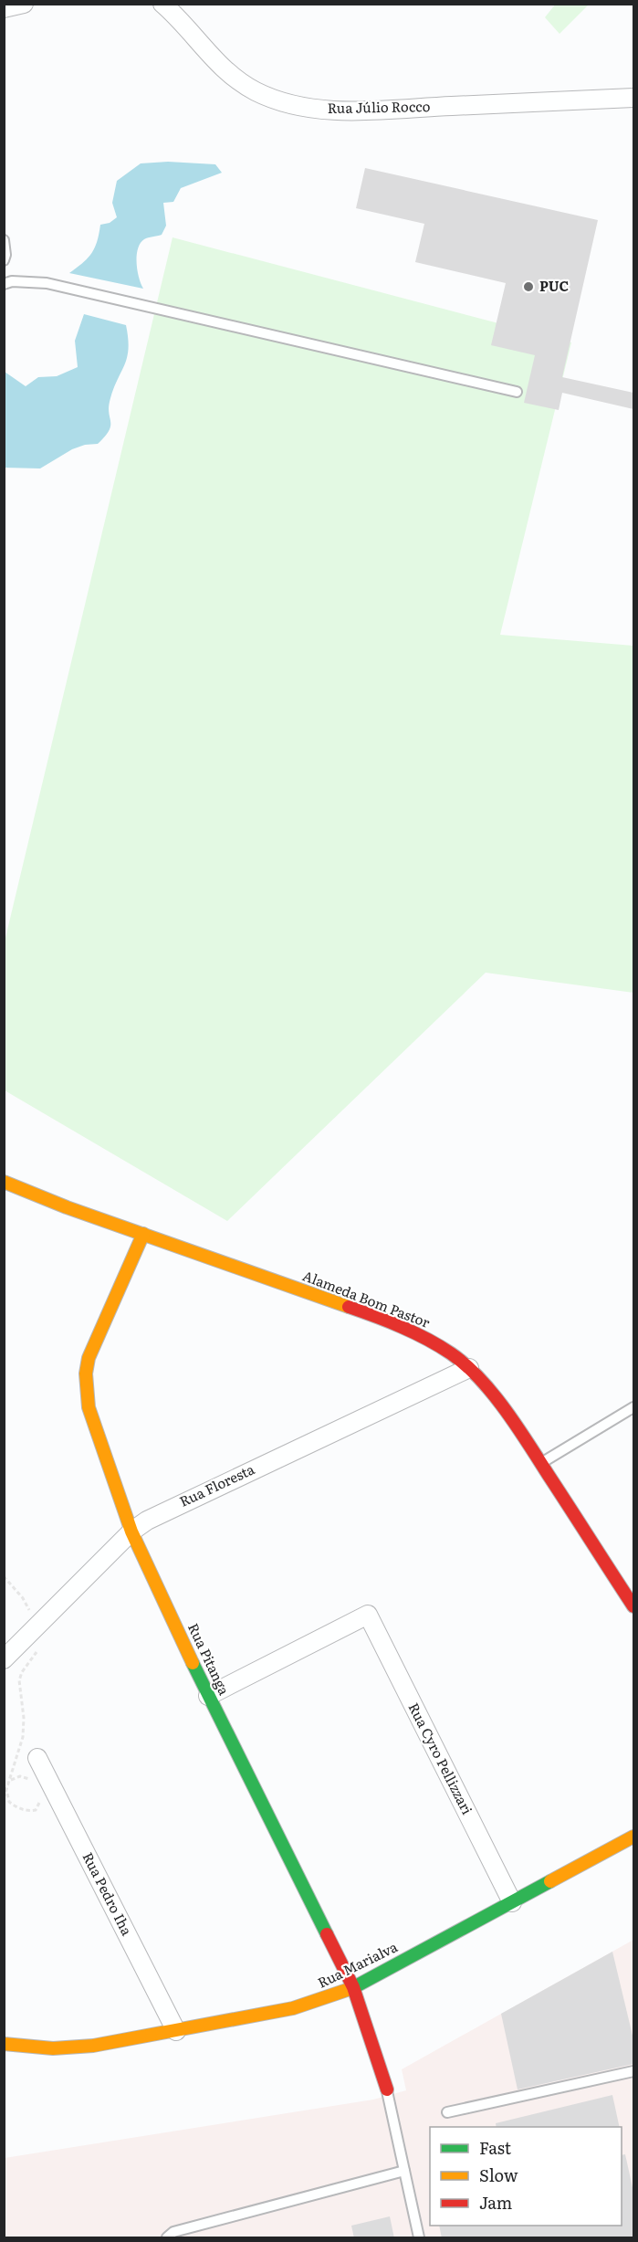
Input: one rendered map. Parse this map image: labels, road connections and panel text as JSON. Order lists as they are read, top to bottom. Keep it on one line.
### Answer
{"streets":{"street":["Rua Júlio Rocco","Alameda Bom Pastor","Rua Floresta","Rua Pitanga","Rua Cyro Pellizzari","Rua Pedro Iha","Rua Marialva"]},"crossings":[["Alameda Bom Pastor","Rua Floresta"],["Alameda Bom Pastor","Rua Pitanga"],["Rua Floresta","Rua Pitanga"],["Rua Pitanga","Rua Cyro Pellizzari"],["Rua Pitanga","Rua Marialva"],["Rua Cyro Pellizzari","Rua Marialva"],["Rua Pedro Iha","Rua Marialva"]],"places":["PUC"],"legend":["Fast","Slow","Jam"]}
